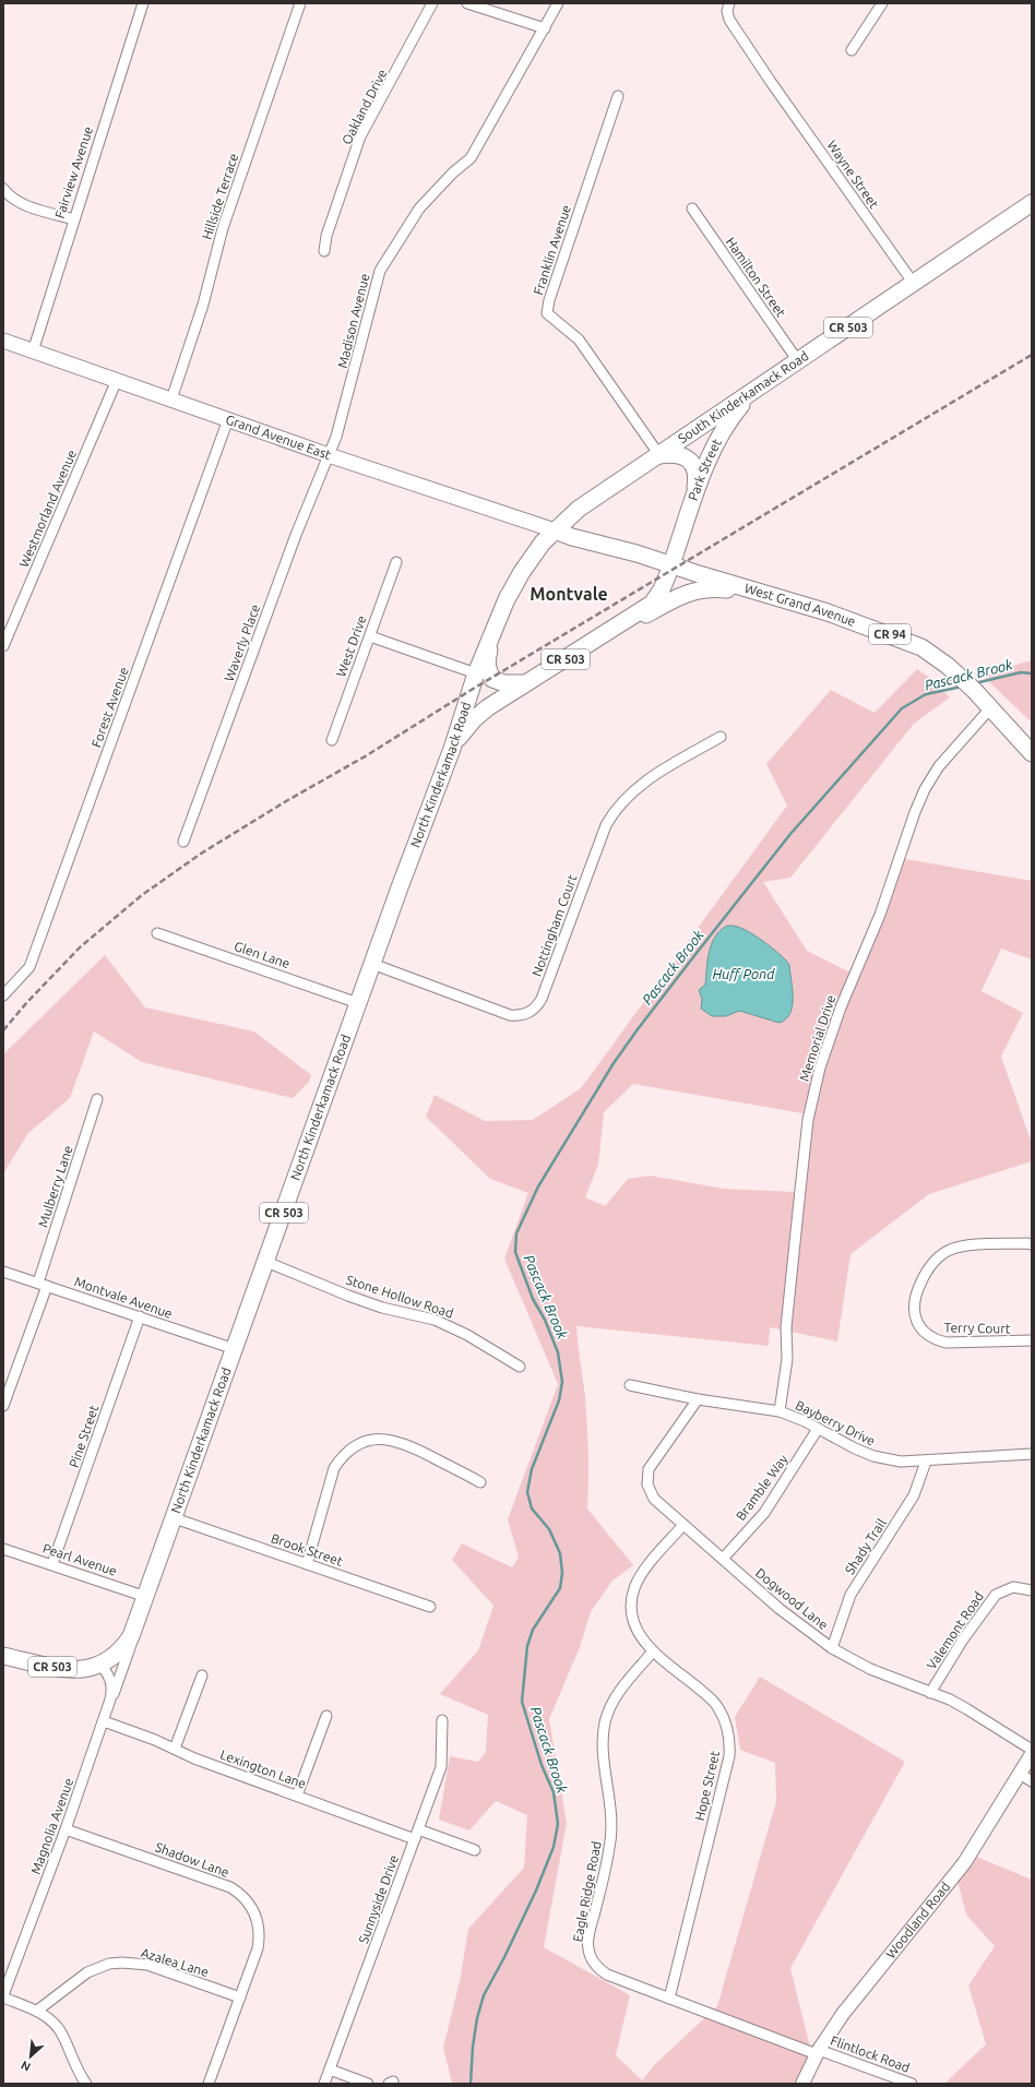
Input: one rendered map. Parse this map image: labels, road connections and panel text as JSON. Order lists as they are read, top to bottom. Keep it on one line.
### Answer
{"streets":{"main road":["CR 503","South Kinderkamack Road","Grand Avenue East","Park Street","West Grand Avenue","CR 94","North Kinderkamack Road"],"street":["Oakland Drive","Fairview Avenue","Wayne Street","Hillside Terrace","Franklin Avenue","Hamilton Street","Madison Avenue","Westmorland Avenue","Waverly Place","West Drive","Forest Avenue","Nottingham Court","Glen Lane","Memorial Drive","Mulberry Lane","Stone Hollow Road","Montvale Avenue","Terry Court","Bayberry Drive","Pine Street","Bramble Way","Shady Trail","Brook Street","Pearl Avenue","Dogwood Lane","Valemont Road","Lexington Lane","Hope Street","Magnolia Avenue","Shadow Lane","Eagle Ridge Road","Sunnyside Drive","Woodland Road","Azalea Lane","Flintlock Road"]},"crossings":[["Fairview Avenue","Grand Avenue East"],["Wayne Street","South Kinderkamack Road"],["Hillside Terrace","Grand Avenue East"],["Franklin Avenue","South Kinderkamack Road"],["Hamilton Street","South Kinderkamack Road"],["Madison Avenue","Grand Avenue East"],["Madison Avenue","Waverly Place"],["CR 503","Park Street"],["CR 503","West Grand Avenue"],["CR 503","North Kinderkamack Road"],["South Kinderkamack Road","Grand Avenue East"],["South Kinderkamack Road","Park Street"],["South Kinderkamack Road","West Grand Avenue"],["South Kinderkamack Road","North Kinderkamack Road"],["Grand Avenue East","Westmorland Avenue"],["Grand Avenue East","West Grand Avenue"],["Grand Avenue East","Waverly Place"],["Grand Avenue East","Forest Avenue"],["Grand Avenue East","North Kinderkamack Road"],["Park Street","West Grand Avenue"],["West Grand Avenue","North Kinderkamack Road"],["West Grand Avenue","Memorial Drive"],["North Kinderkamack Road","Nottingham Court"],["North Kinderkamack Road","Glen Lane"],["North Kinderkamack Road","Stone Hollow Road"],["North Kinderkamack Road","Montvale Avenue"],["North Kinderkamack Road","Brook Street"],["North Kinderkamack Road","Pearl Avenue"],["North Kinderkamack Road","Magnolia Avenue"],["Memorial Drive","Bayberry Drive"],["Mulberry Lane","Montvale Avenue"],["Montvale Avenue","Pine Street"],["Bayberry Drive","Bramble Way"],["Bayberry Drive","Shady Trail"],["Bayberry Drive","Dogwood Lane"],["Pine Street","Pearl Avenue"],["Bramble Way","Dogwood Lane"],["Shady Trail","Dogwood Lane"],["Dogwood Lane","Valemont Road"],["Dogwood Lane","Hope Street"],["Lexington Lane","Magnolia Avenue"],["Lexington Lane","Sunnyside Drive"],["Hope Street","Eagle Ridge Road"],["Magnolia Avenue","Shadow Lane"],["Shadow Lane","Azalea Lane"],["Eagle Ridge Road","Woodland Road"],["Eagle Ridge Road","Flintlock Road"],["Woodland Road","Flintlock Road"]],"districts":["Montvale"],"water":["Pascack Brook","Huff Pond"],"north":"bottom left"}
